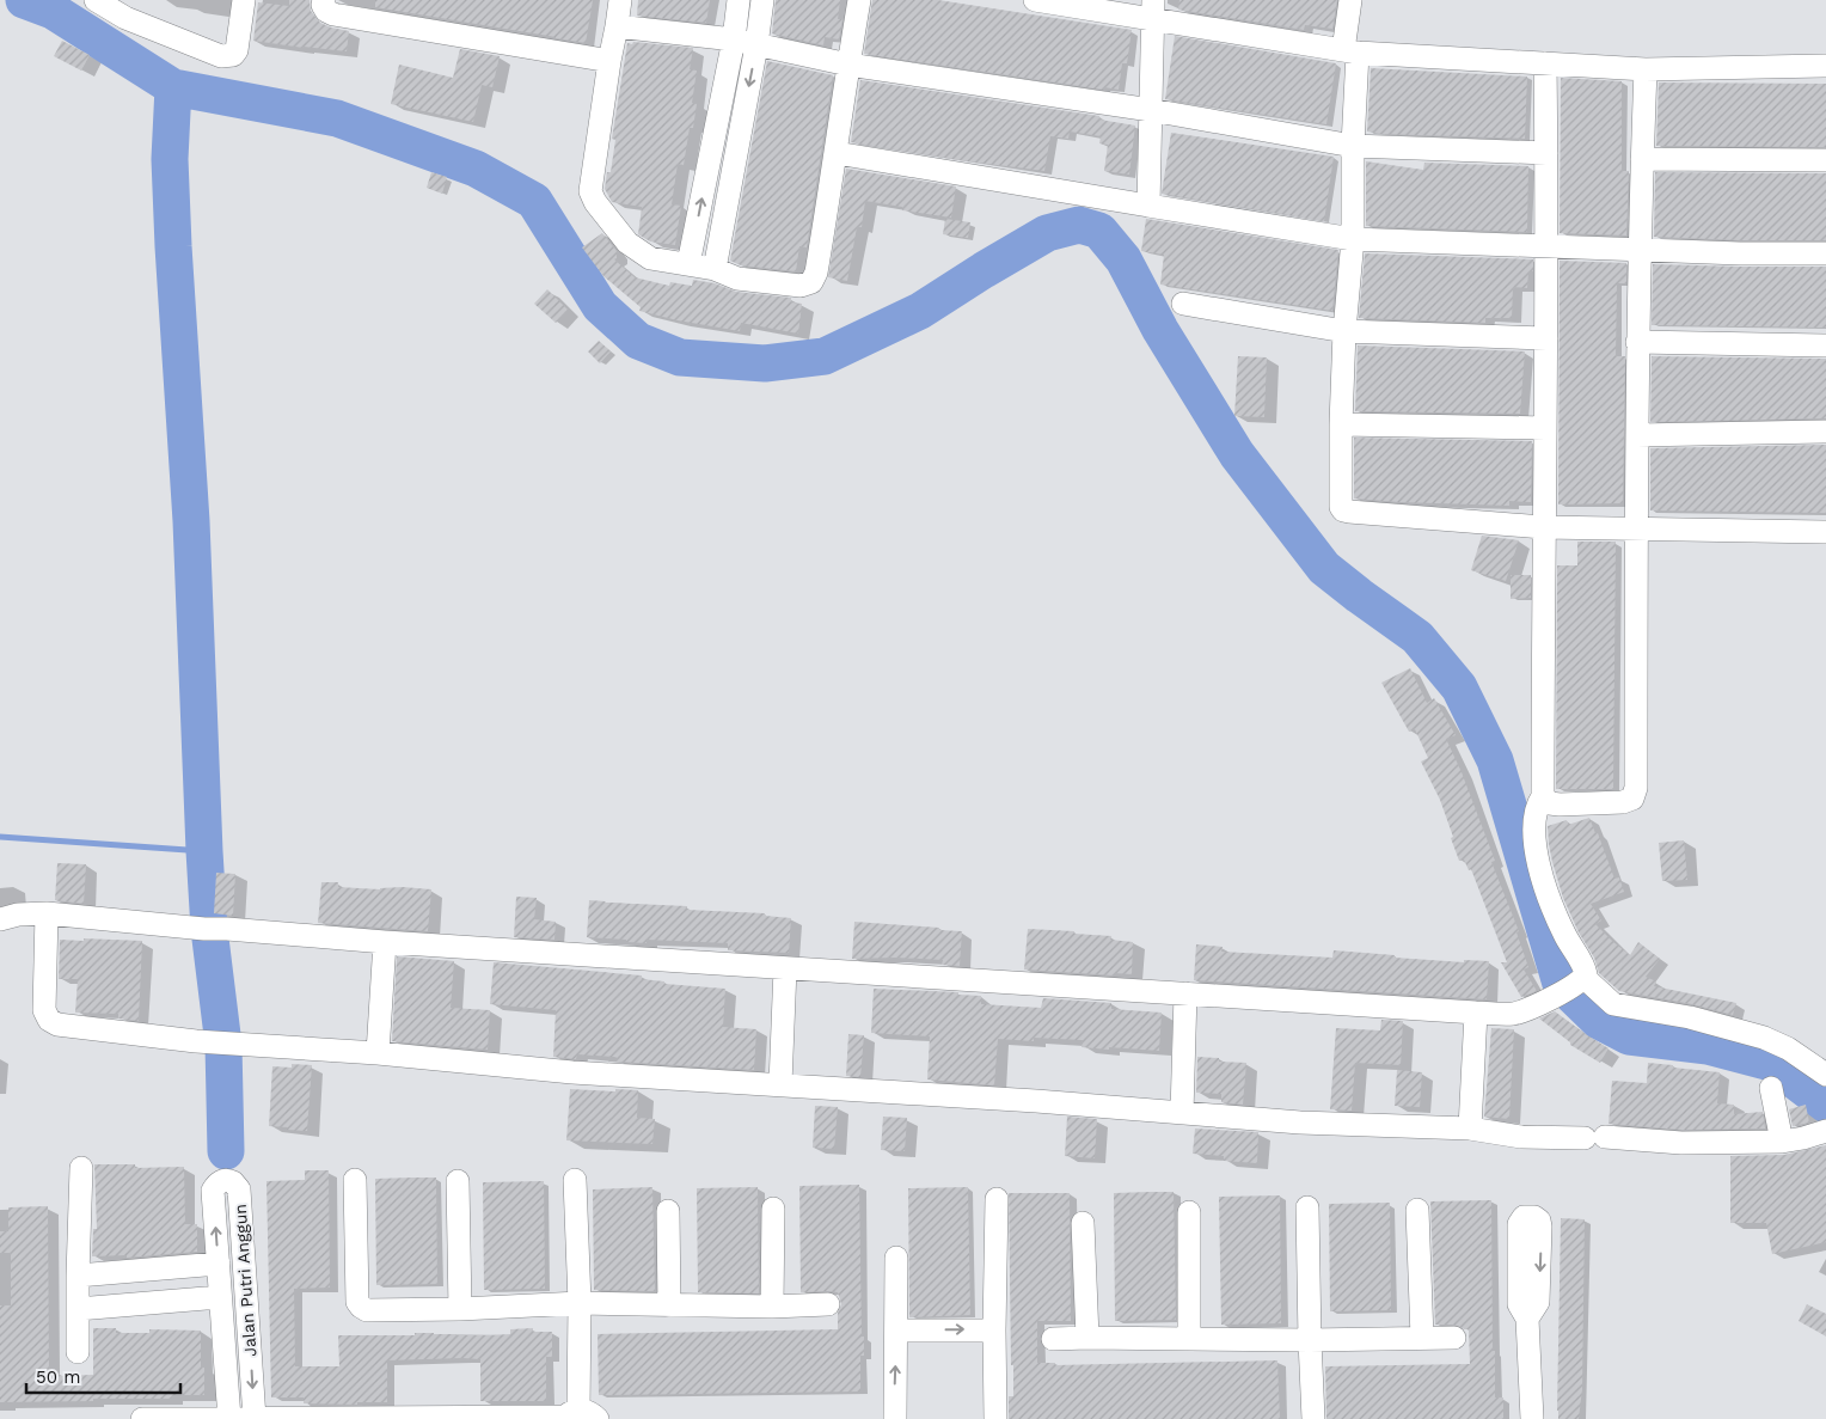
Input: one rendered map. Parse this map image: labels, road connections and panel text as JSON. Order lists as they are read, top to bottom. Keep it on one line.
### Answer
{"streets":{"street":["Jalan Putri Anggun"]},"scale_bar":"50 m"}
